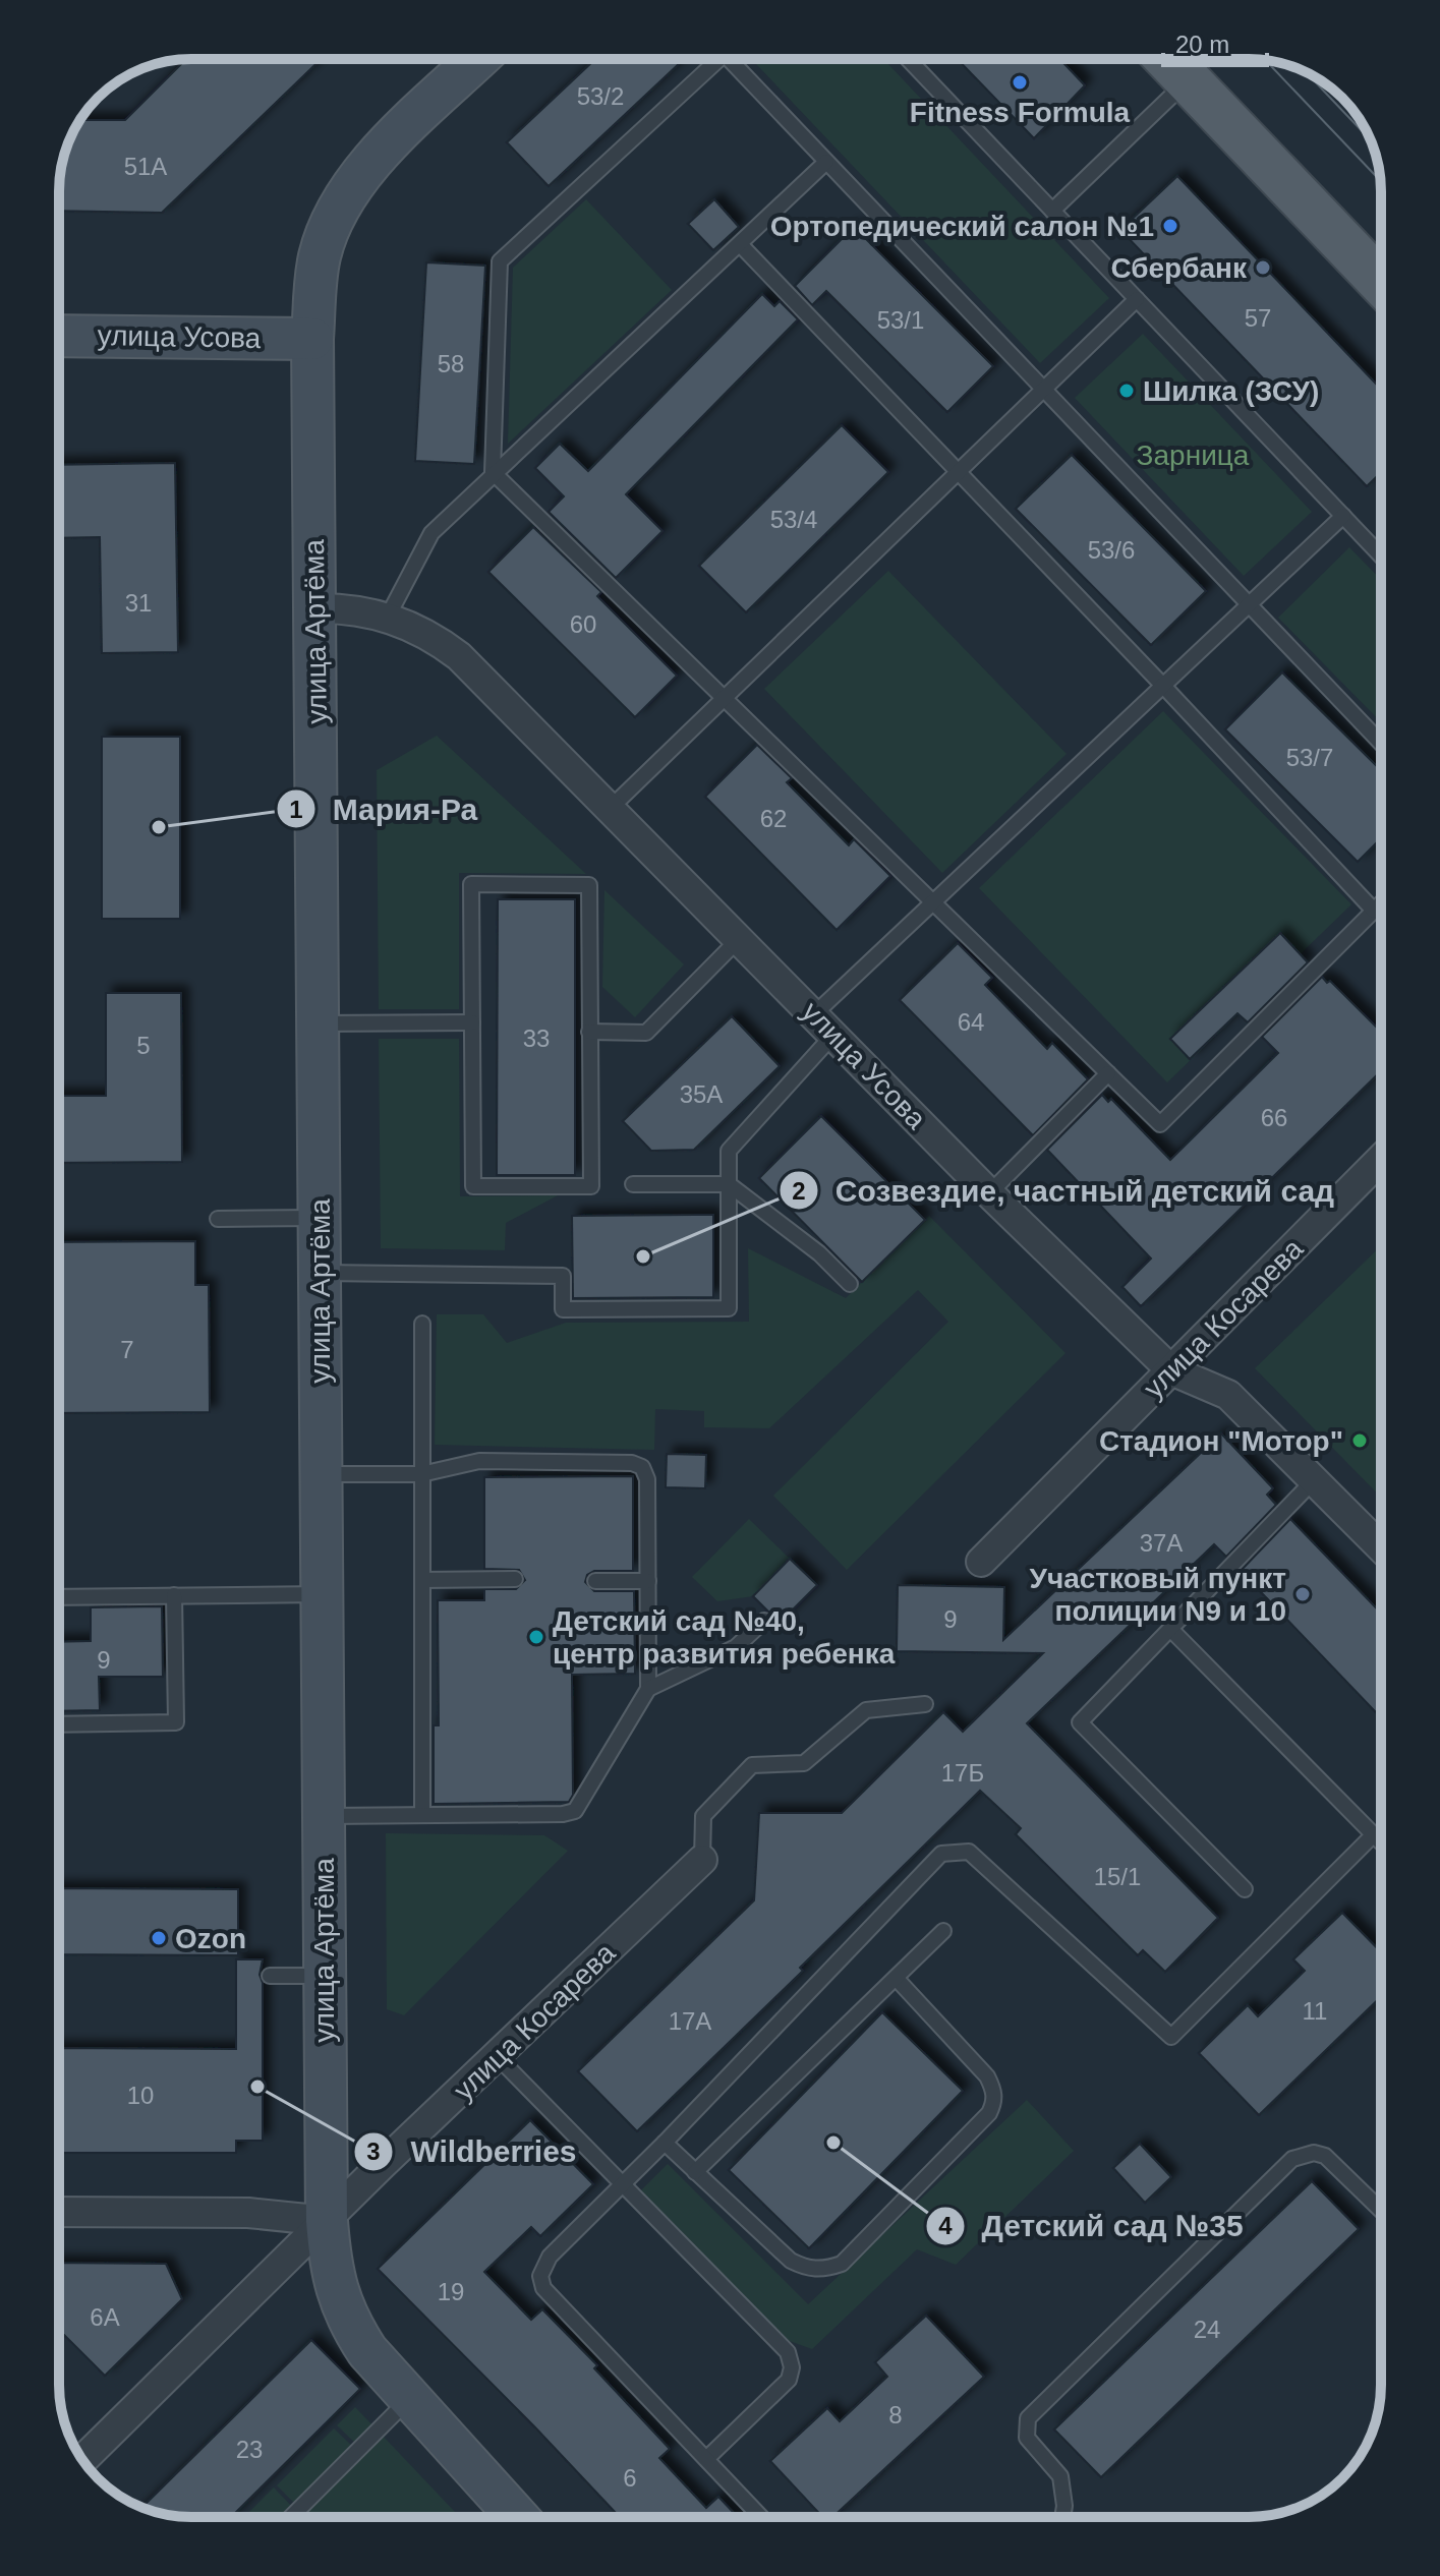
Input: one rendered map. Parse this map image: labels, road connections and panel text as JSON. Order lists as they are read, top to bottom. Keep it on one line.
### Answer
{"streets":{"main road":["улица Усова","улица Артёма"],"street":["улица Косарева"]},"crossings":[["улица Усова","улица Артёма"],["улица Усова","улица Косарева"],["улица Артёма","улица Косарева"]],"parks":["Зарница"],"places":["Fitness Formula","Ортопедический салон №1","Сбербанк","Шилка (ЗСУ)","Мария-Ра","Созвездие, частный детский сад","Стадион \"Мотор\"","Участковый пункт полиции N9 и 10","Детский сад №40, центр развития ребенка","Ozon","Wildberries","Детский сад №35"],"house_numbers":["53/2","51А","57","53/1","58","53/4","53/6","31","60","53/7","62","64","33","5","35А","66","7","37А","9","9","17Б","15/1","11","17А","10","19","6А","24","8","23","6"],"scale_bar":"20 m"}
